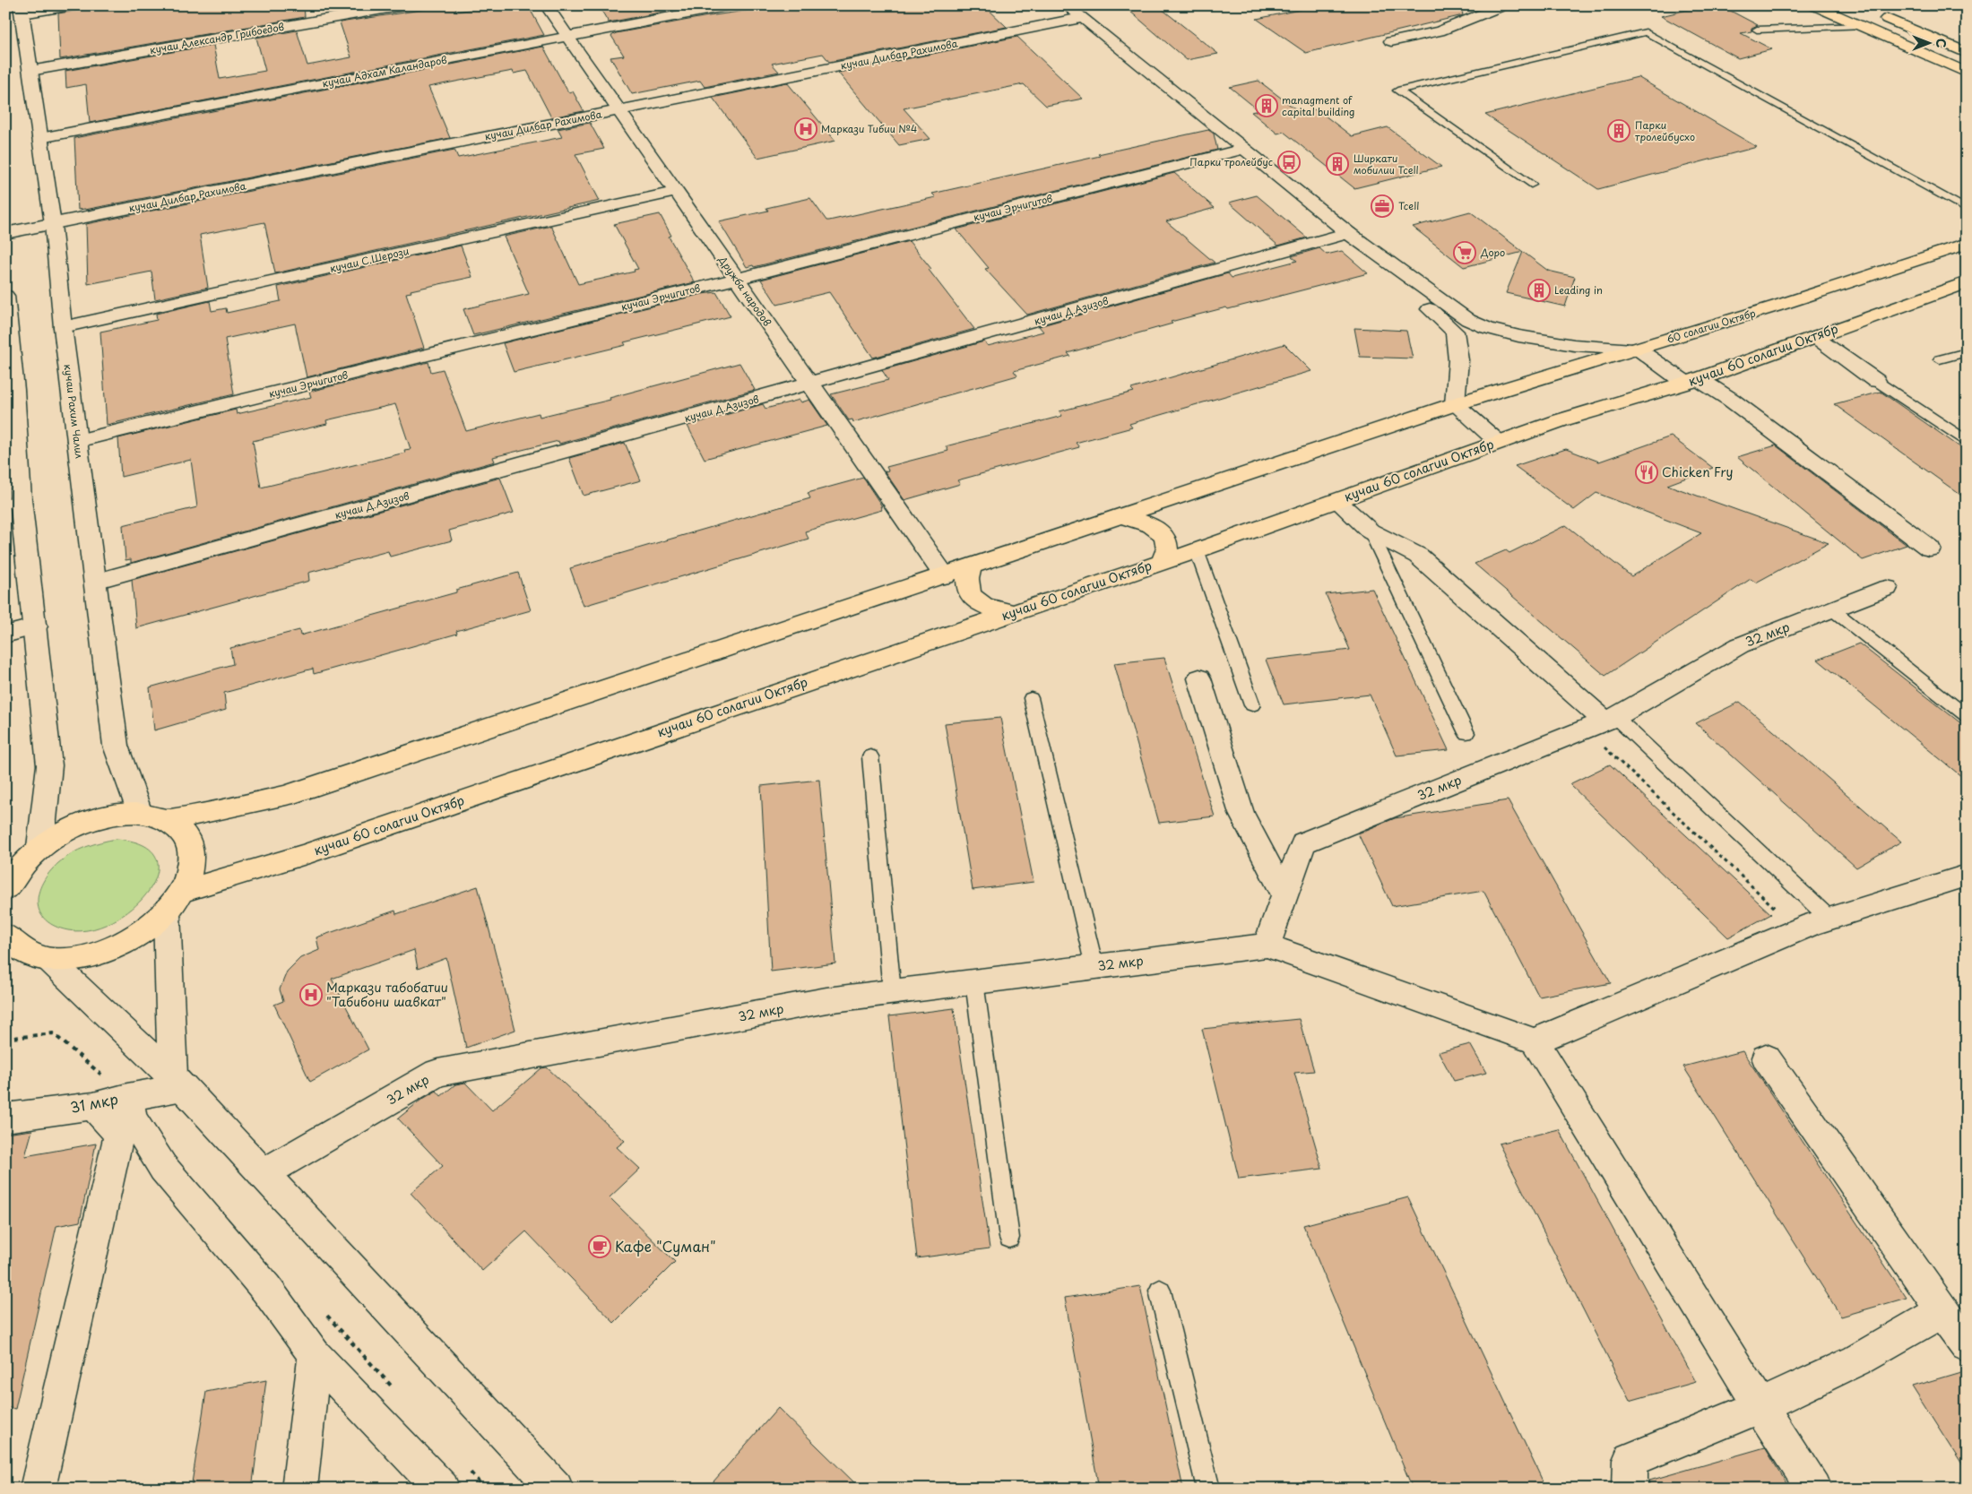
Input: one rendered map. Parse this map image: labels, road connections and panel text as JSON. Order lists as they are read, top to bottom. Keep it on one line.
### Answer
{"streets":{"highway":["60 солагии Октябр","кучаи 60 солагии Октябр"],"street":["кучаи Александр Грибоедов","кучаи Дилбар Рахимова","кучаи Адхам Каландаров","кучаи Эрчигитов","кучаи С.Шерози","Дружба народов","кучаи Д.Азизов","кучаи Рахим Чалил","32 мкр","31 мкр"]},"crossings":[["кучаи Александр Грибоедов","кучаи Рахим Чалил"],["кучаи Дилбар Рахимова","Дружба народов"],["кучаи Дилбар Рахимова","кучаи Рахим Чалил"],["кучаи Адхам Каландаров","Дружба народов"],["кучаи Адхам Каландаров","кучаи Рахим Чалил"],["кучаи Эрчигитов","Дружба народов"],["кучаи Эрчигитов","кучаи Рахим Чалил"],["кучаи С.Шерози","Дружба народов"],["кучаи С.Шерози","кучаи Рахим Чалил"],["Дружба народов","кучаи Д.Азизов"],["кучаи Д.Азизов","кучаи Рахим Чалил"]],"places":{"building":["managment of capital building","Парки тролейбусхо","Ширкати мобилии Tcell","Leading in"],"hospital":["Маркази Тибии №4","Маркази табобатии \"Табибони шавкат\""],"bus stop":["Парки тролейбус"],"office":["Tcell"],"supermarket":["Доро"],"restaurant":["Chicken Fry"],"cafe":["Кафе \"Суман\""]},"north":"right"}
